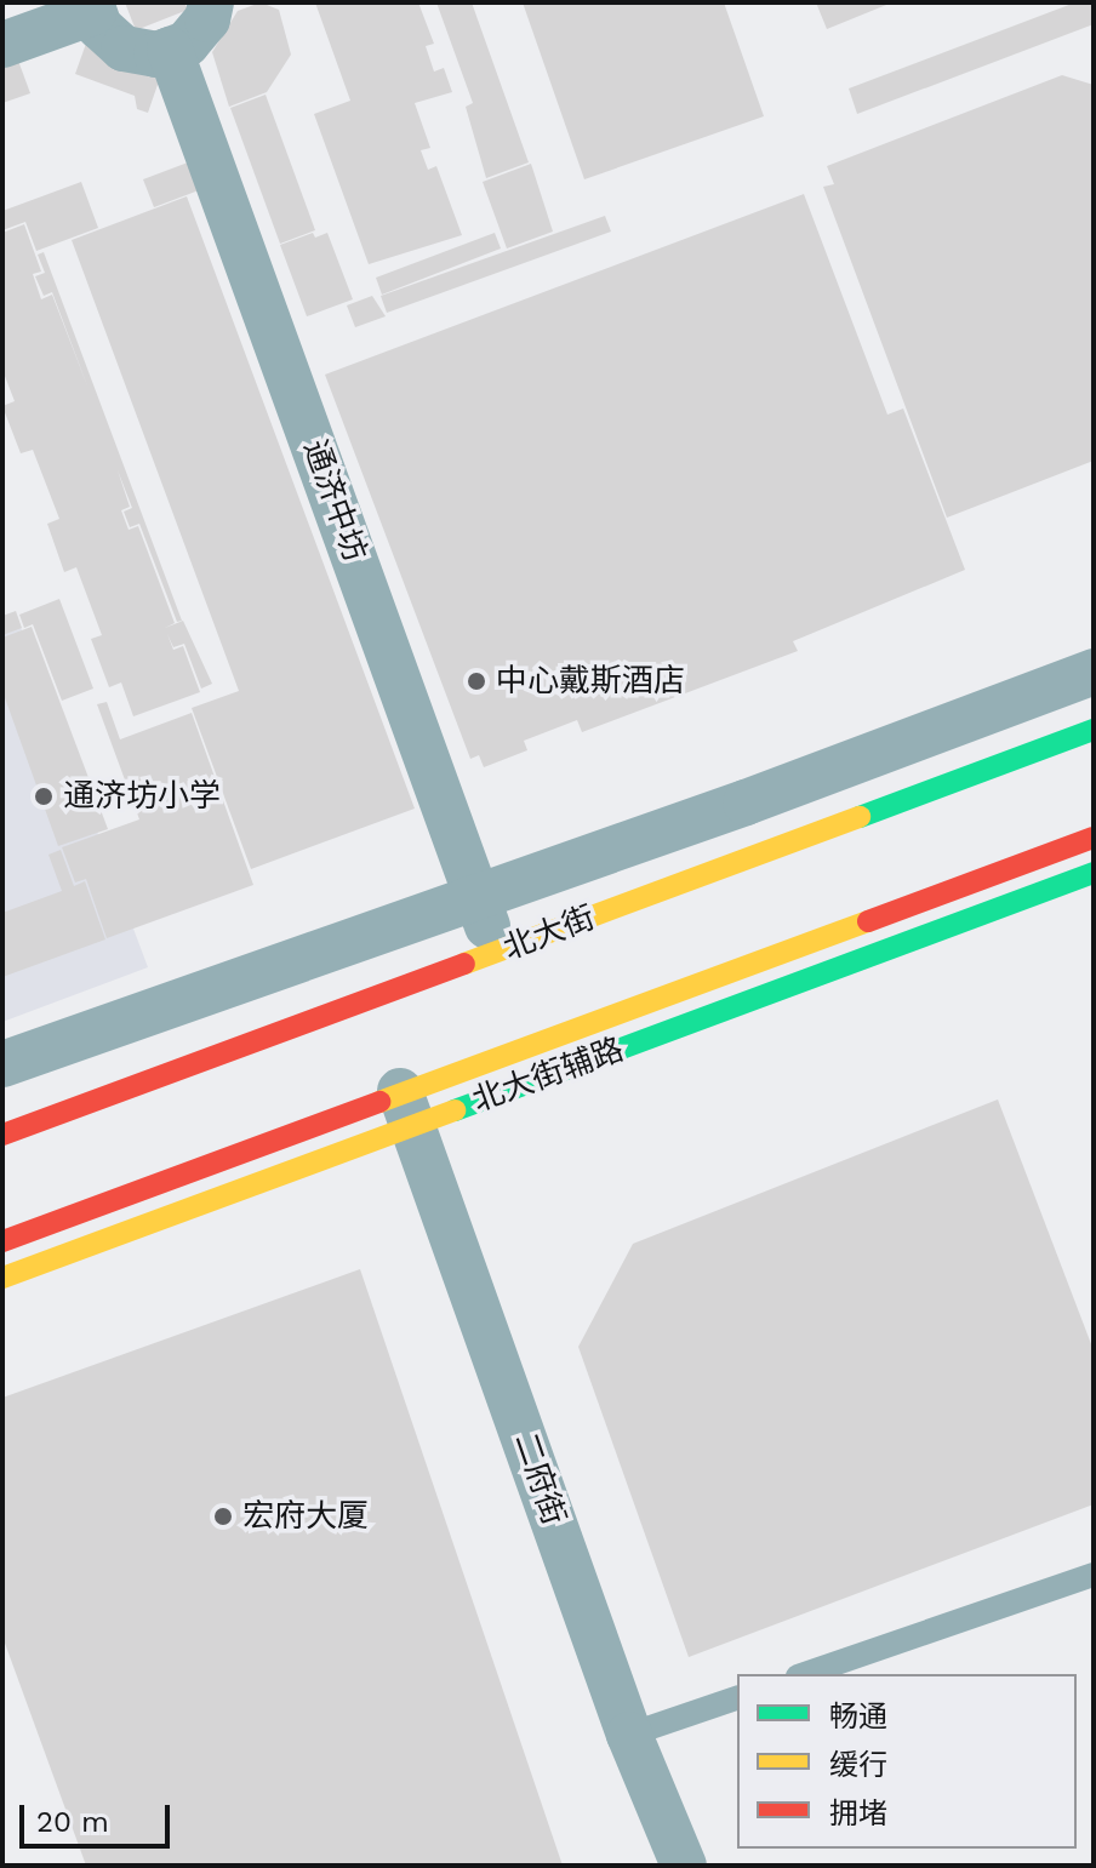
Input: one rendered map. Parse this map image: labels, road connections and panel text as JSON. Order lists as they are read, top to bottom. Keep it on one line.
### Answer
{"streets":{"main road":["北大街","北大街辅路"],"street":["通济中坊","二府街"]},"crossings":[["通济中坊","北大街"],["北大街辅路","二府街"]],"places":["中心戴斯酒店","通济坊小学","宏府大厦"],"legend":["畅通","缓行","拥堵"],"scale_bar":"20 m"}
